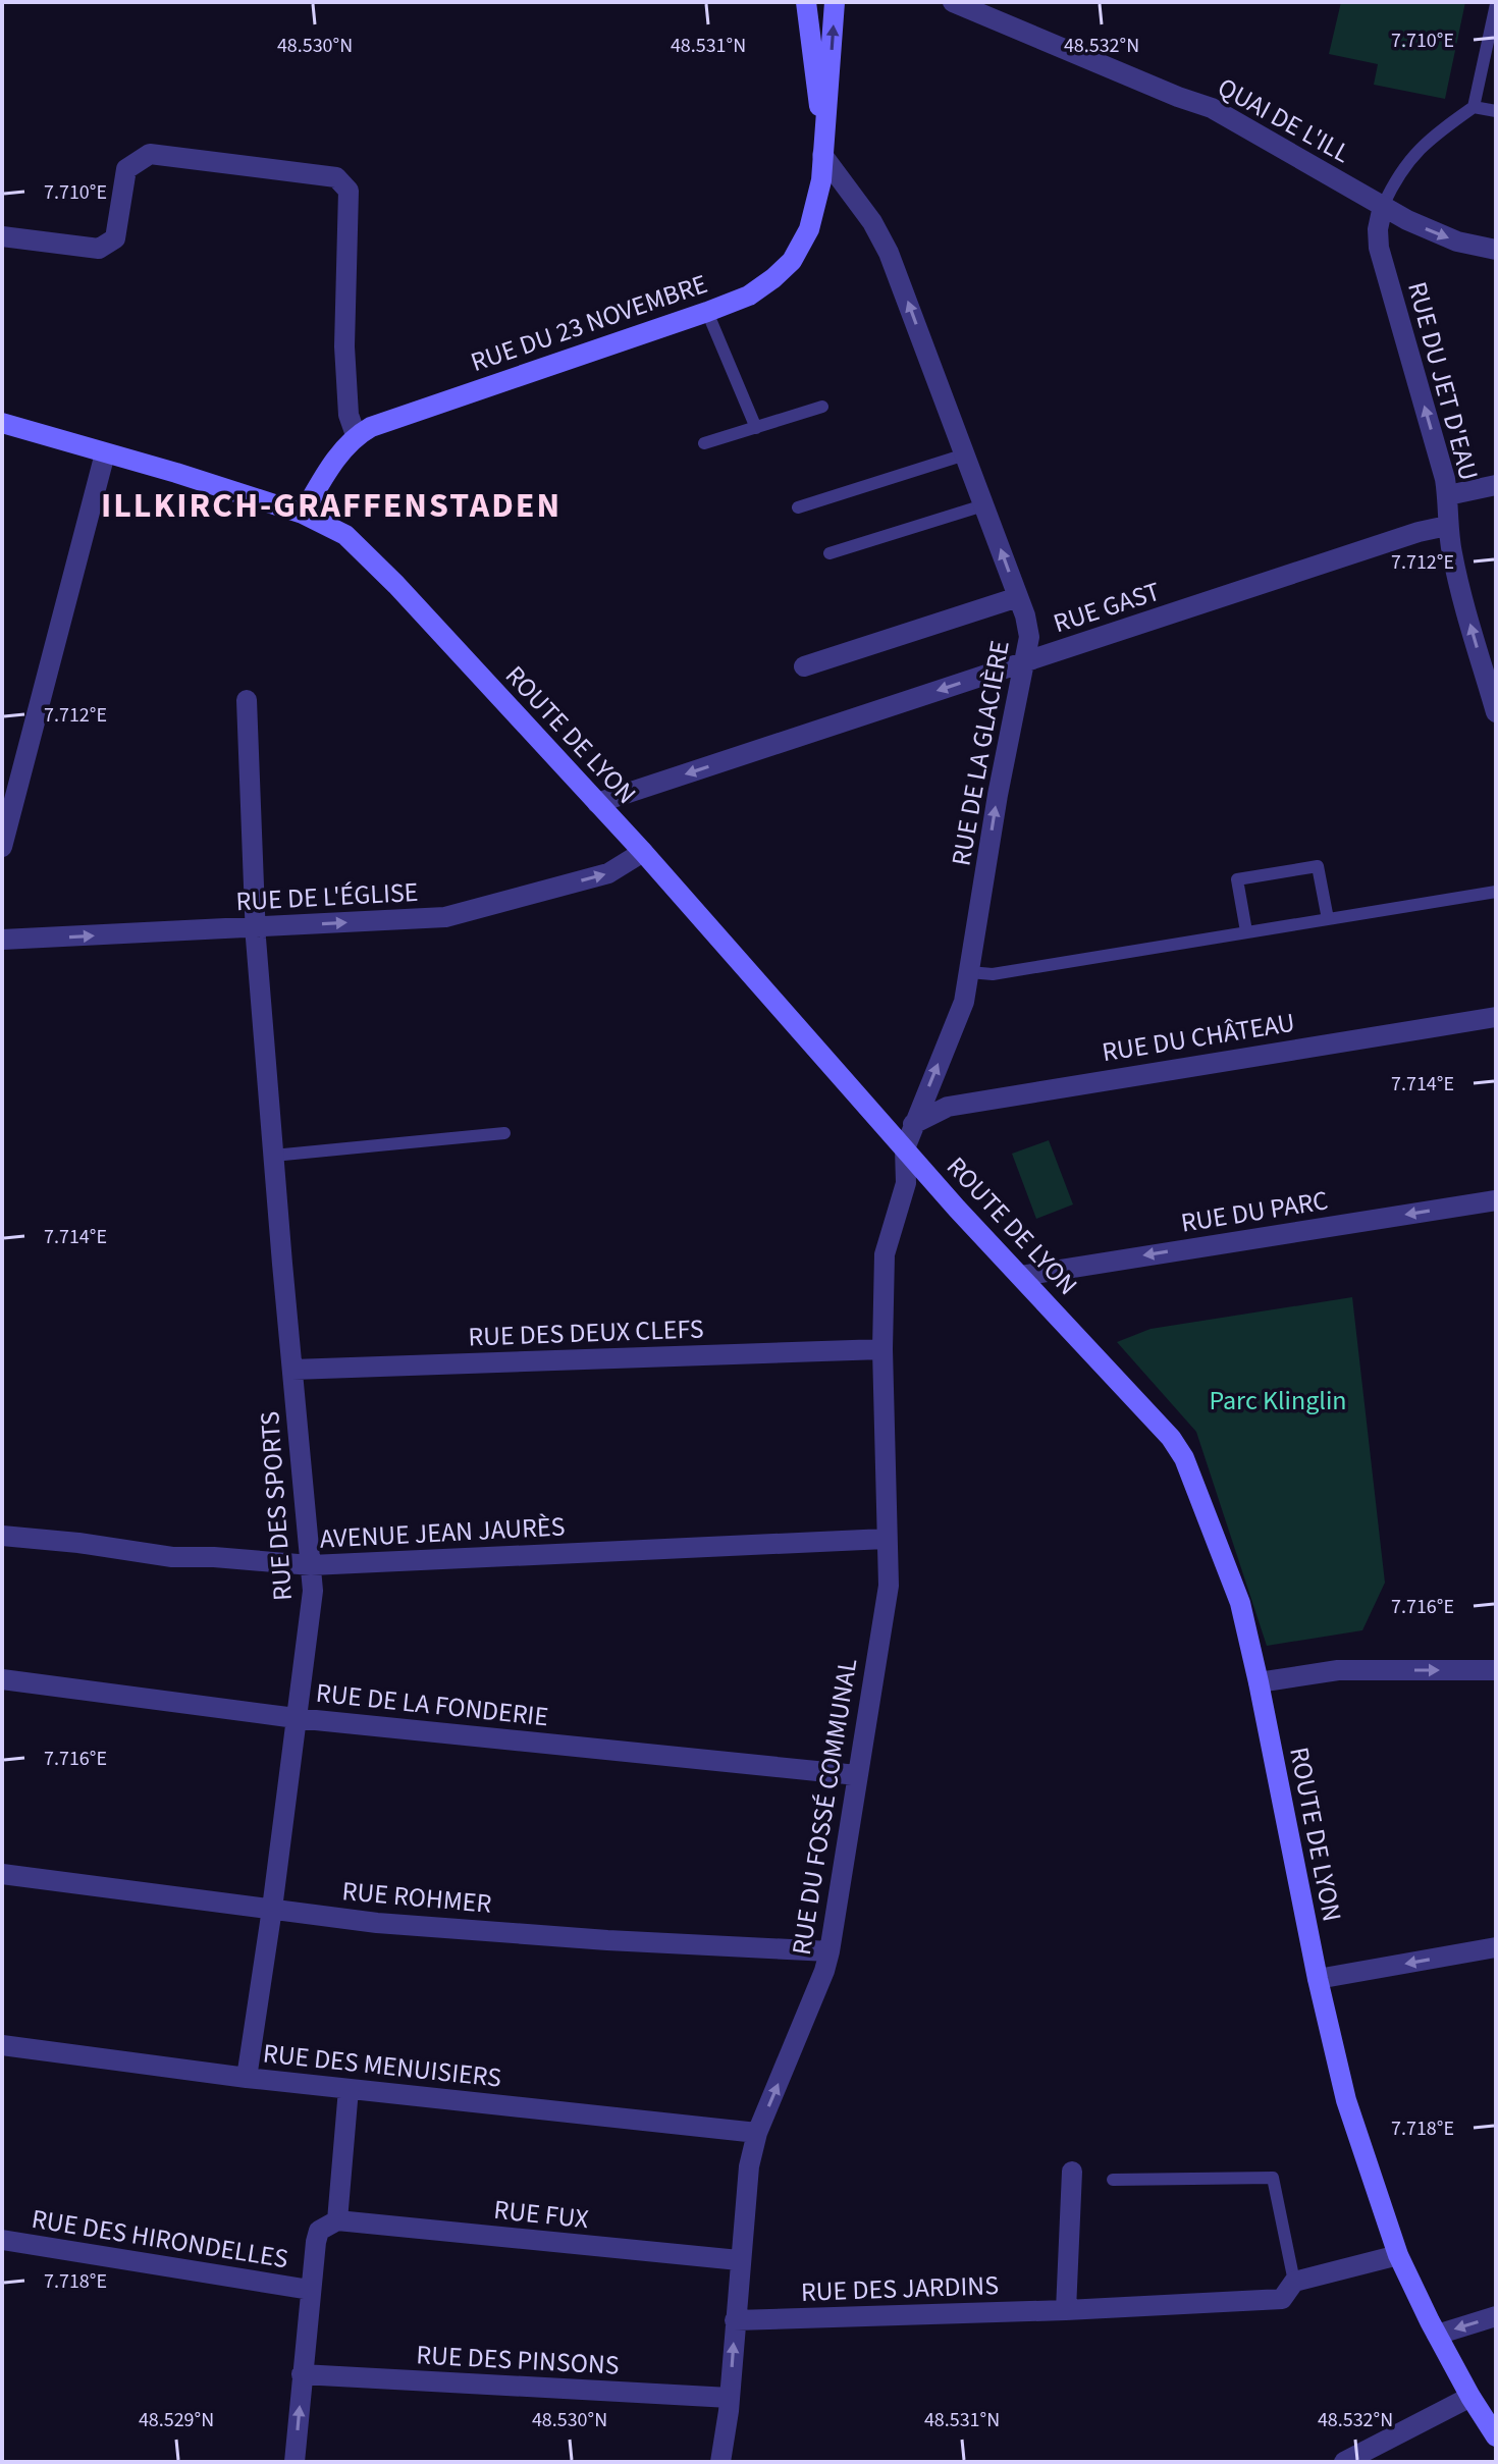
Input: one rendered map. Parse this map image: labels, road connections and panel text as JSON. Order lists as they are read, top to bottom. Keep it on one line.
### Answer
{"streets":{"main road":["RUE DU 23 NOVEMBRE","ROUTE DE LYON"],"street":["QUAI DE L'ILL","RUE DU JET D'EAU","RUE GAST","RUE DE LA GLACIÈRE","RUE DE L'ÉGLISE","RUE DU CHÂTEAU","RUE DU PARC","RUE DES DEUX CLEFS","RUE DES SPORTS","AVENUE JEAN JAURÈS","RUE DE LA FONDERIE","RUE DU FOSSÉ COMMUNAL","RUE ROHMER","RUE DES MENUISIERS","RUE FUX","RUE DES HIRONDELLES","RUE DES JARDINS","RUE DES PINSONS"]},"crossings":[["QUAI DE L'ILL","RUE DU JET D'EAU"],["RUE DU 23 NOVEMBRE","ROUTE DE LYON"],["RUE DU 23 NOVEMBRE","RUE DE LA GLACIÈRE"],["RUE DU JET D'EAU","RUE GAST"],["RUE GAST","ROUTE DE LYON"],["RUE GAST","RUE DE LA GLACIÈRE"],["ROUTE DE LYON","RUE DE LA GLACIÈRE"],["ROUTE DE LYON","RUE DE L'ÉGLISE"],["ROUTE DE LYON","RUE DU PARC"],["ROUTE DE LYON","RUE DU FOSSÉ COMMUNAL"],["RUE DE LA GLACIÈRE","RUE DU CHÂTEAU"],["RUE DE LA GLACIÈRE","RUE DU FOSSÉ COMMUNAL"],["RUE DE L'ÉGLISE","RUE DES SPORTS"],["RUE DES DEUX CLEFS","RUE DES SPORTS"],["RUE DES DEUX CLEFS","RUE DU FOSSÉ COMMUNAL"],["RUE DES SPORTS","AVENUE JEAN JAURÈS"],["RUE DES SPORTS","RUE DE LA FONDERIE"],["RUE DES SPORTS","RUE ROHMER"],["RUE DES SPORTS","RUE DES MENUISIERS"],["AVENUE JEAN JAURÈS","RUE DU FOSSÉ COMMUNAL"],["RUE DE LA FONDERIE","RUE DU FOSSÉ COMMUNAL"],["RUE DU FOSSÉ COMMUNAL","RUE ROHMER"],["RUE DU FOSSÉ COMMUNAL","RUE DES MENUISIERS"],["RUE DU FOSSÉ COMMUNAL","RUE FUX"],["RUE DU FOSSÉ COMMUNAL","RUE DES JARDINS"],["RUE DU FOSSÉ COMMUNAL","RUE DES PINSONS"]],"one_way":["RUE DU JET D'EAU","RUE DE LA GLACIÈRE","RUE DE L'ÉGLISE","RUE DU PARC"],"districts":["ILLKIRCH-GRAFFENSTADEN"],"parks":["Parc Klinglin"],"coordinates":["7.710°E","48.530°N","48.531°N","48.532°N","7.712°E","7.714°E","7.716°E","7.718°E","48.529°N"]}
